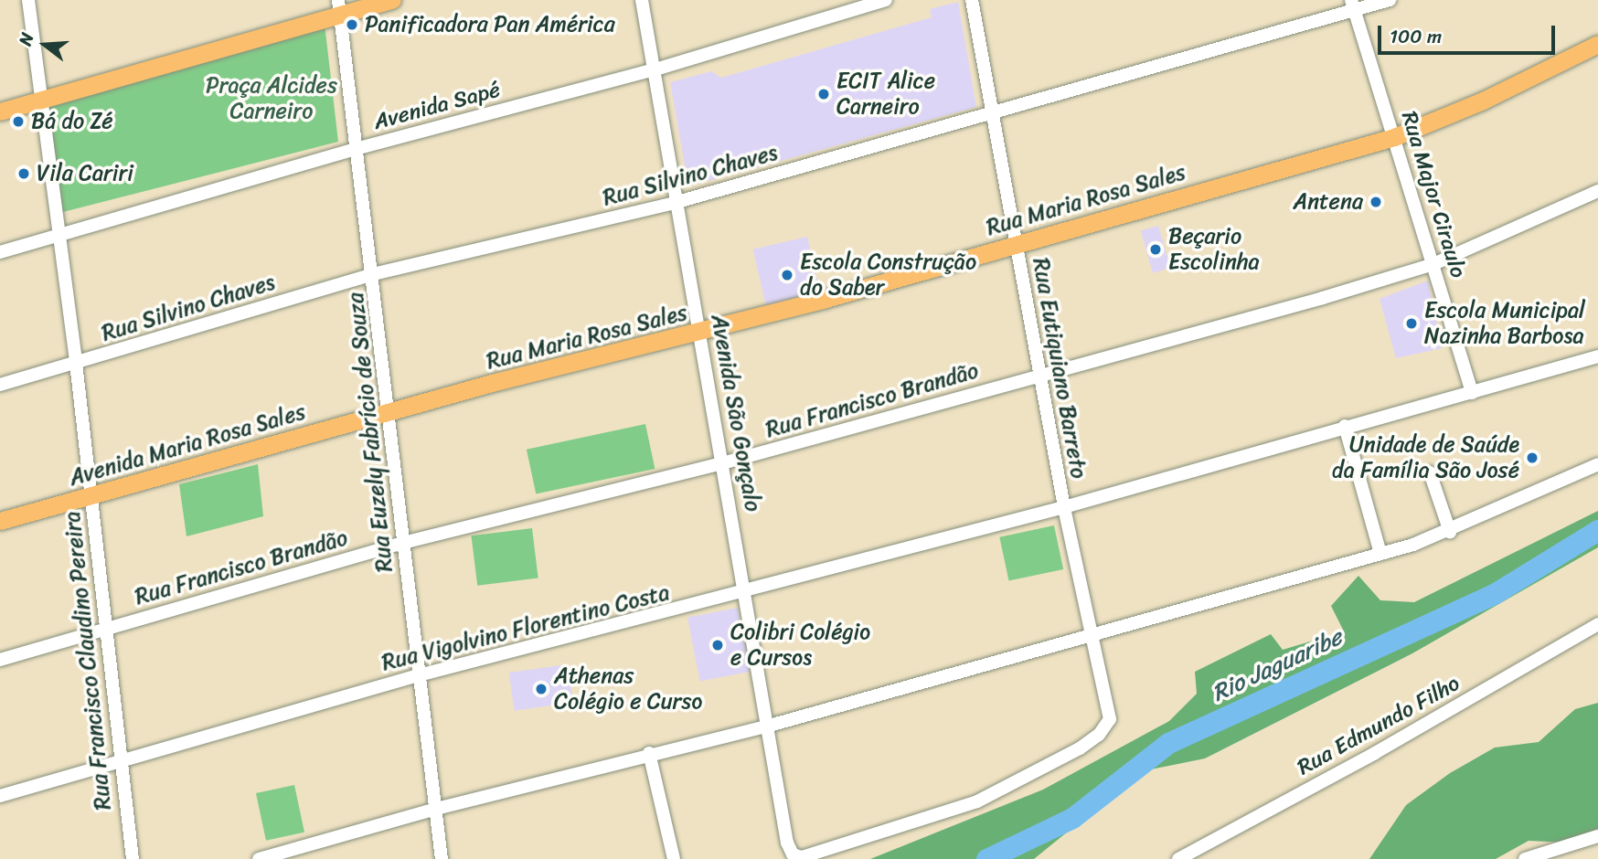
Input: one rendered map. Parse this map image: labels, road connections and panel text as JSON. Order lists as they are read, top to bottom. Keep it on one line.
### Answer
{"streets":{"main road":["Rua Maria Rosa Sales","Avenida Maria Rosa Sales"],"street":["Avenida Sapé","Rua Silvino Chaves","Rua Major Ciraulo","Rua Eutiquiano Barreto","Rua Francisco Brandão","Avenida São Gonçalo","Rua Euzely Fabrício de Souza","Rua Vigolvino Florentino Costa","Rua Francisco Claudino Pereira","Rua Edmundo Filho"]},"crossings":[["Avenida Sapé","Avenida São Gonçalo"],["Avenida Sapé","Rua Euzely Fabrício de Souza"],["Avenida Sapé","Rua Francisco Claudino Pereira"],["Rua Silvino Chaves","Rua Major Ciraulo"],["Rua Silvino Chaves","Rua Eutiquiano Barreto"],["Rua Silvino Chaves","Avenida São Gonçalo"],["Rua Silvino Chaves","Rua Euzely Fabrício de Souza"],["Rua Silvino Chaves","Rua Francisco Claudino Pereira"],["Rua Major Ciraulo","Rua Maria Rosa Sales"],["Rua Major Ciraulo","Rua Francisco Brandão"],["Rua Maria Rosa Sales","Rua Eutiquiano Barreto"],["Rua Maria Rosa Sales","Avenida São Gonçalo"],["Rua Maria Rosa Sales","Rua Euzely Fabrício de Souza"],["Rua Maria Rosa Sales","Avenida Maria Rosa Sales"],["Rua Eutiquiano Barreto","Rua Francisco Brandão"],["Rua Eutiquiano Barreto","Avenida São Gonçalo"],["Rua Eutiquiano Barreto","Rua Vigolvino Florentino Costa"],["Rua Francisco Brandão","Avenida São Gonçalo"],["Rua Francisco Brandão","Rua Euzely Fabrício de Souza"],["Rua Francisco Brandão","Rua Francisco Claudino Pereira"],["Avenida São Gonçalo","Rua Vigolvino Florentino Costa"],["Rua Euzely Fabrício de Souza","Avenida Maria Rosa Sales"],["Rua Euzely Fabrício de Souza","Rua Vigolvino Florentino Costa"],["Avenida Maria Rosa Sales","Rua Francisco Claudino Pereira"],["Rua Vigolvino Florentino Costa","Rua Francisco Claudino Pereira"]],"water":["Rio Jaguaribe"],"parks":["Praça Alcides Carneiro"],"places":["Panificadora Pan América","ECIT Alice Carneiro","Bá do Zé","Vila Cariri","Antena","Beçario Escolinha","Escola Construção do Saber","Escola Municipal Nazinha Barbosa","Unidade de Saúde da Família São José","Colibri Colégio e Cursos","Athenas Colégio e Curso"],"scale_bar":"100 m","north":"left"}
